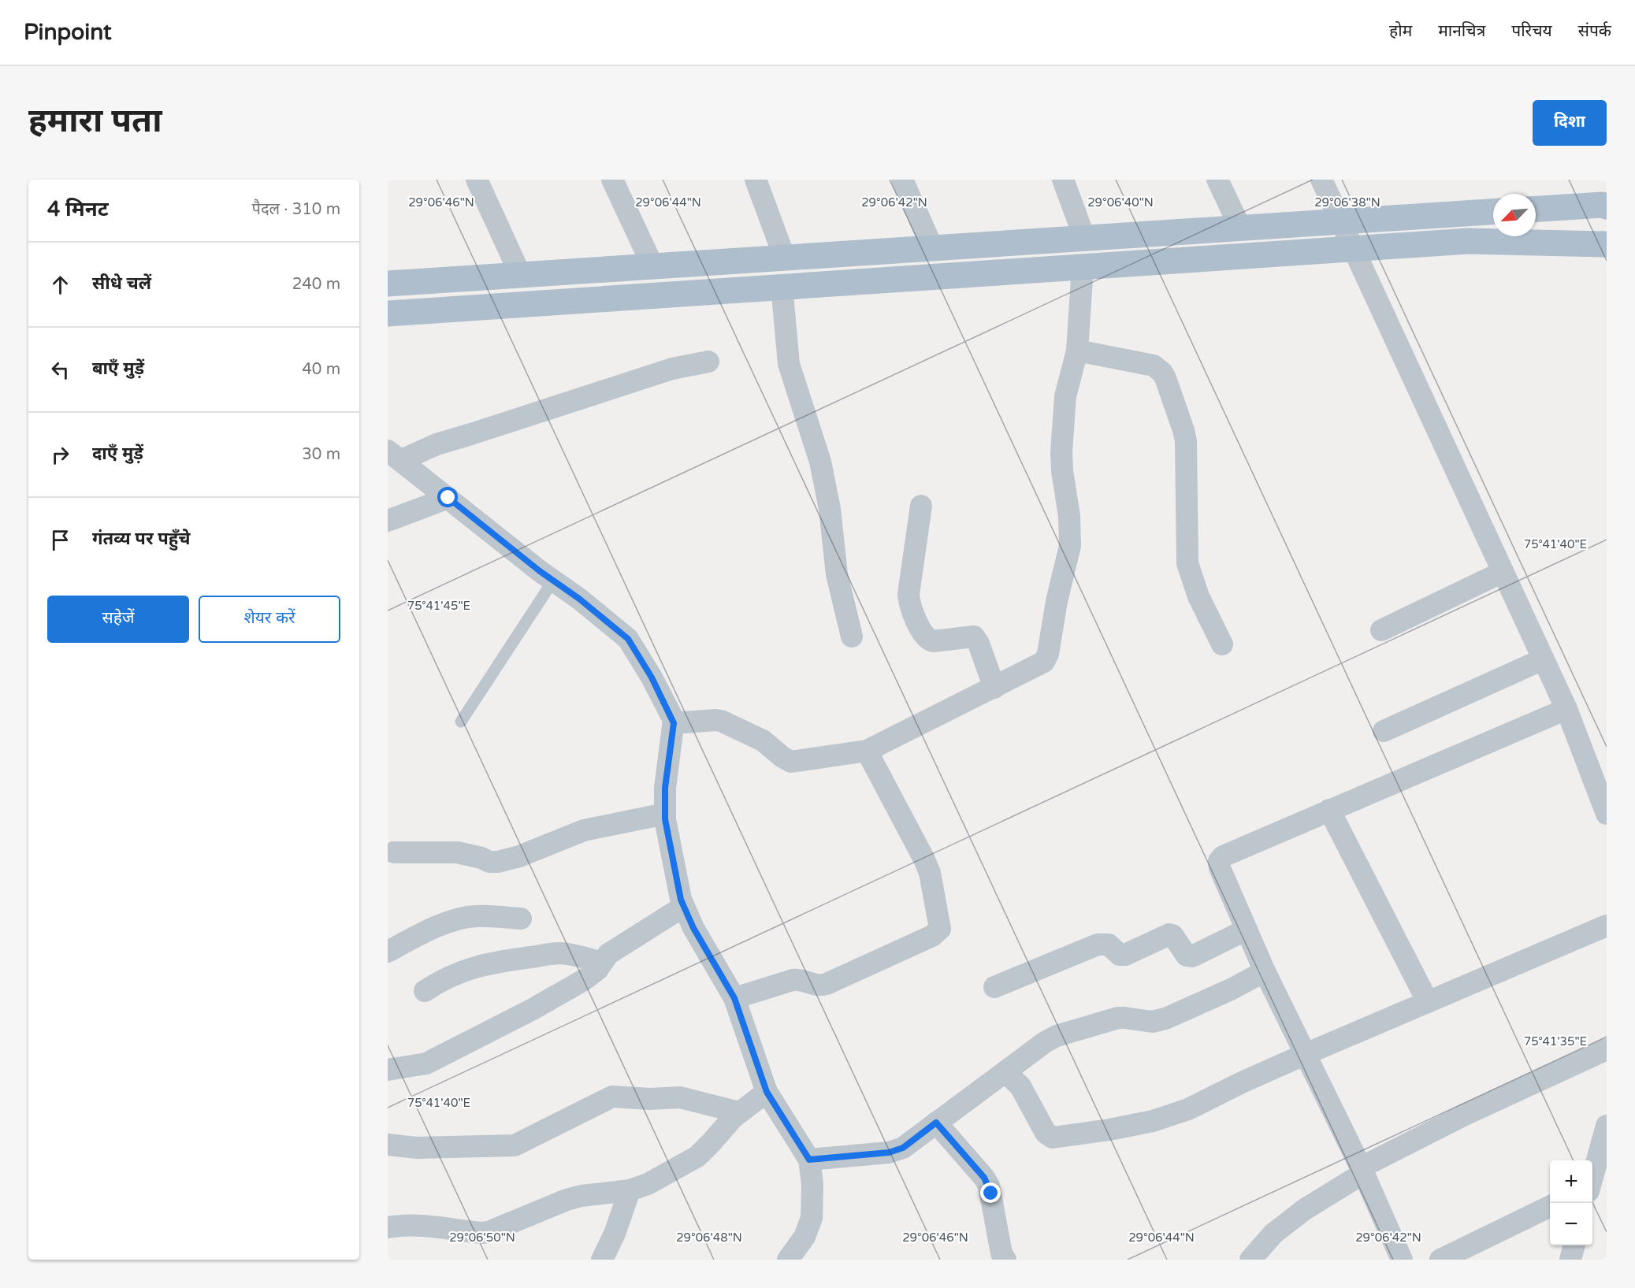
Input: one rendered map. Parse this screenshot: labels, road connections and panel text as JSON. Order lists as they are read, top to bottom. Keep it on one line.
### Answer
{"north":"bottom left","page":{"header":"Pinpoint","nav":["होम","मानचित्र","परिचय","संपर्क"],"buttons":["दिशा",["सहेजें","शेयर करें"]],"title":"हमारा पता","heading":["4 मिनट","पैदल · 310 m"],"list":[["सीधे चलें","240 m"],["बाएँ मुड़ें","40 m"],["दाएँ मुड़ें","30 m"],"गंतव्य पर पहुँचे"],"map_buttons":["+","−"]},"coordinates":["29°06'46\"N","29°06'42\"N","29°06'40\"N","29°06'44\"N","29°06'38\"N","75°41'40\"E","75°41'45\"E","75°41'35\"E","29°06'50\"N","29°06'48\"N"]}
